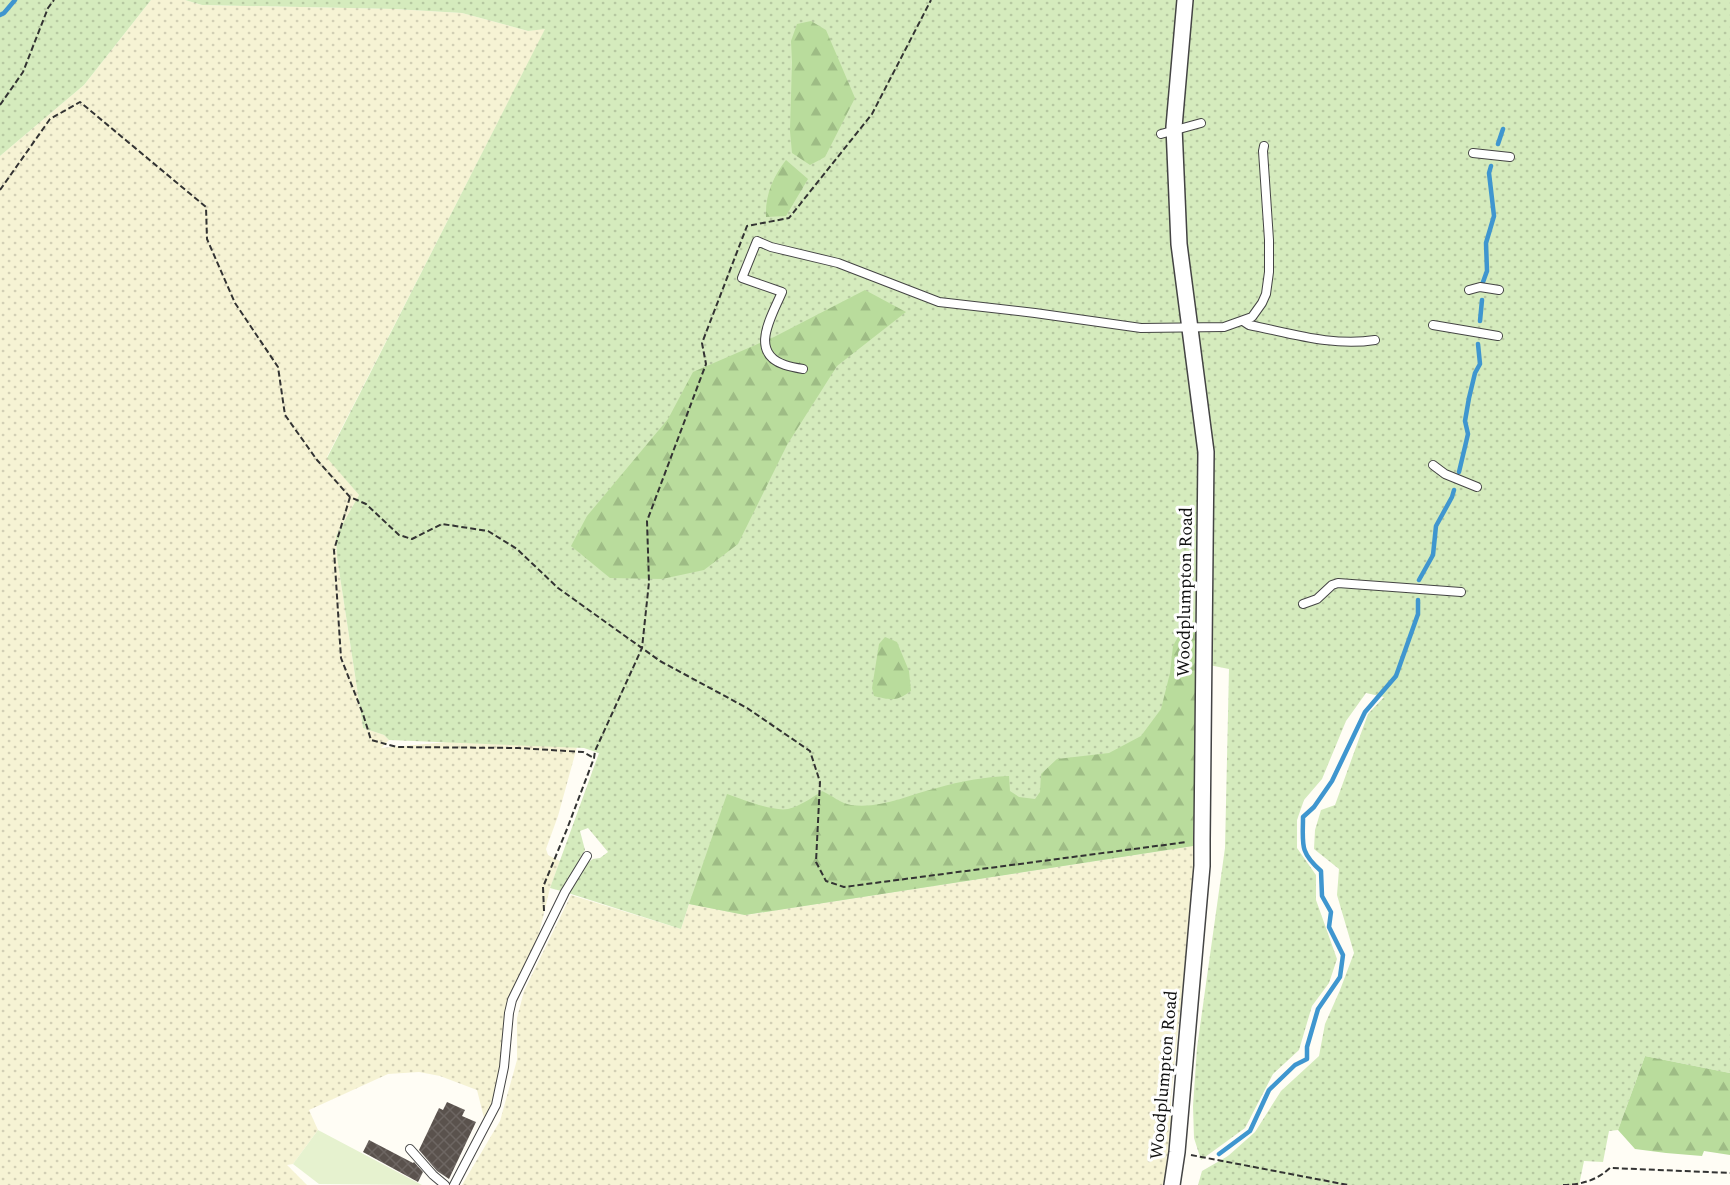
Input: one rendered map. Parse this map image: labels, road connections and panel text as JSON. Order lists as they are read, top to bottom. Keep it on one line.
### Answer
{"streets":{"street":["Woodplumpton Road"]}}
